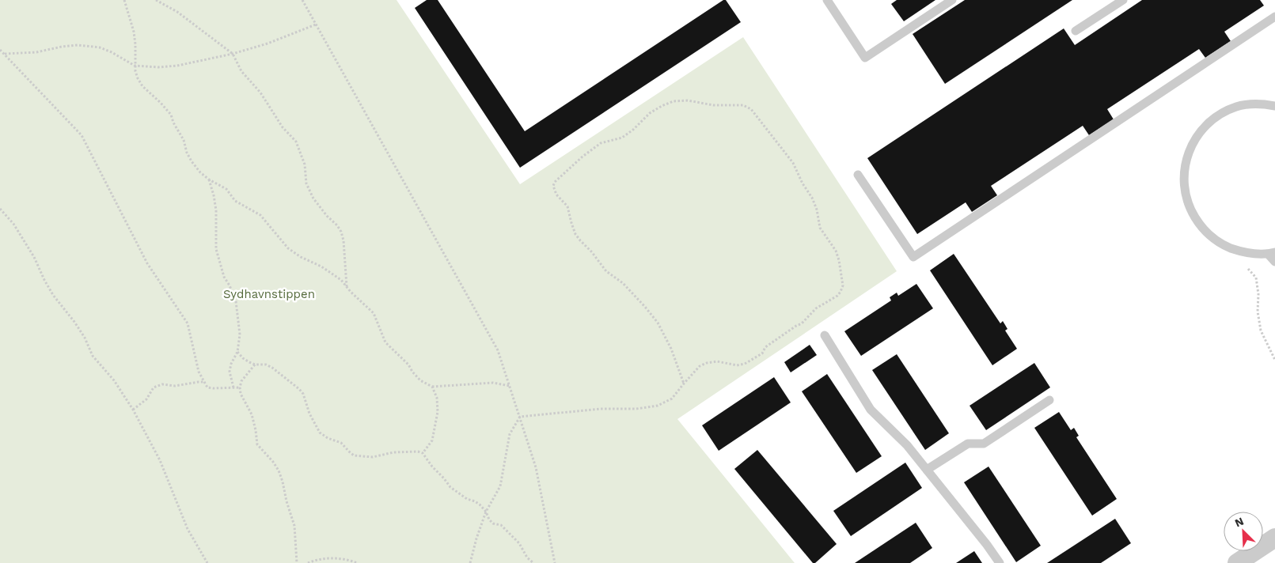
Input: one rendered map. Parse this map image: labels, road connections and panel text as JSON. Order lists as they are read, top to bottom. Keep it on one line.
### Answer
{"parks":["Sydhavnstippen"],"north":"top left"}
